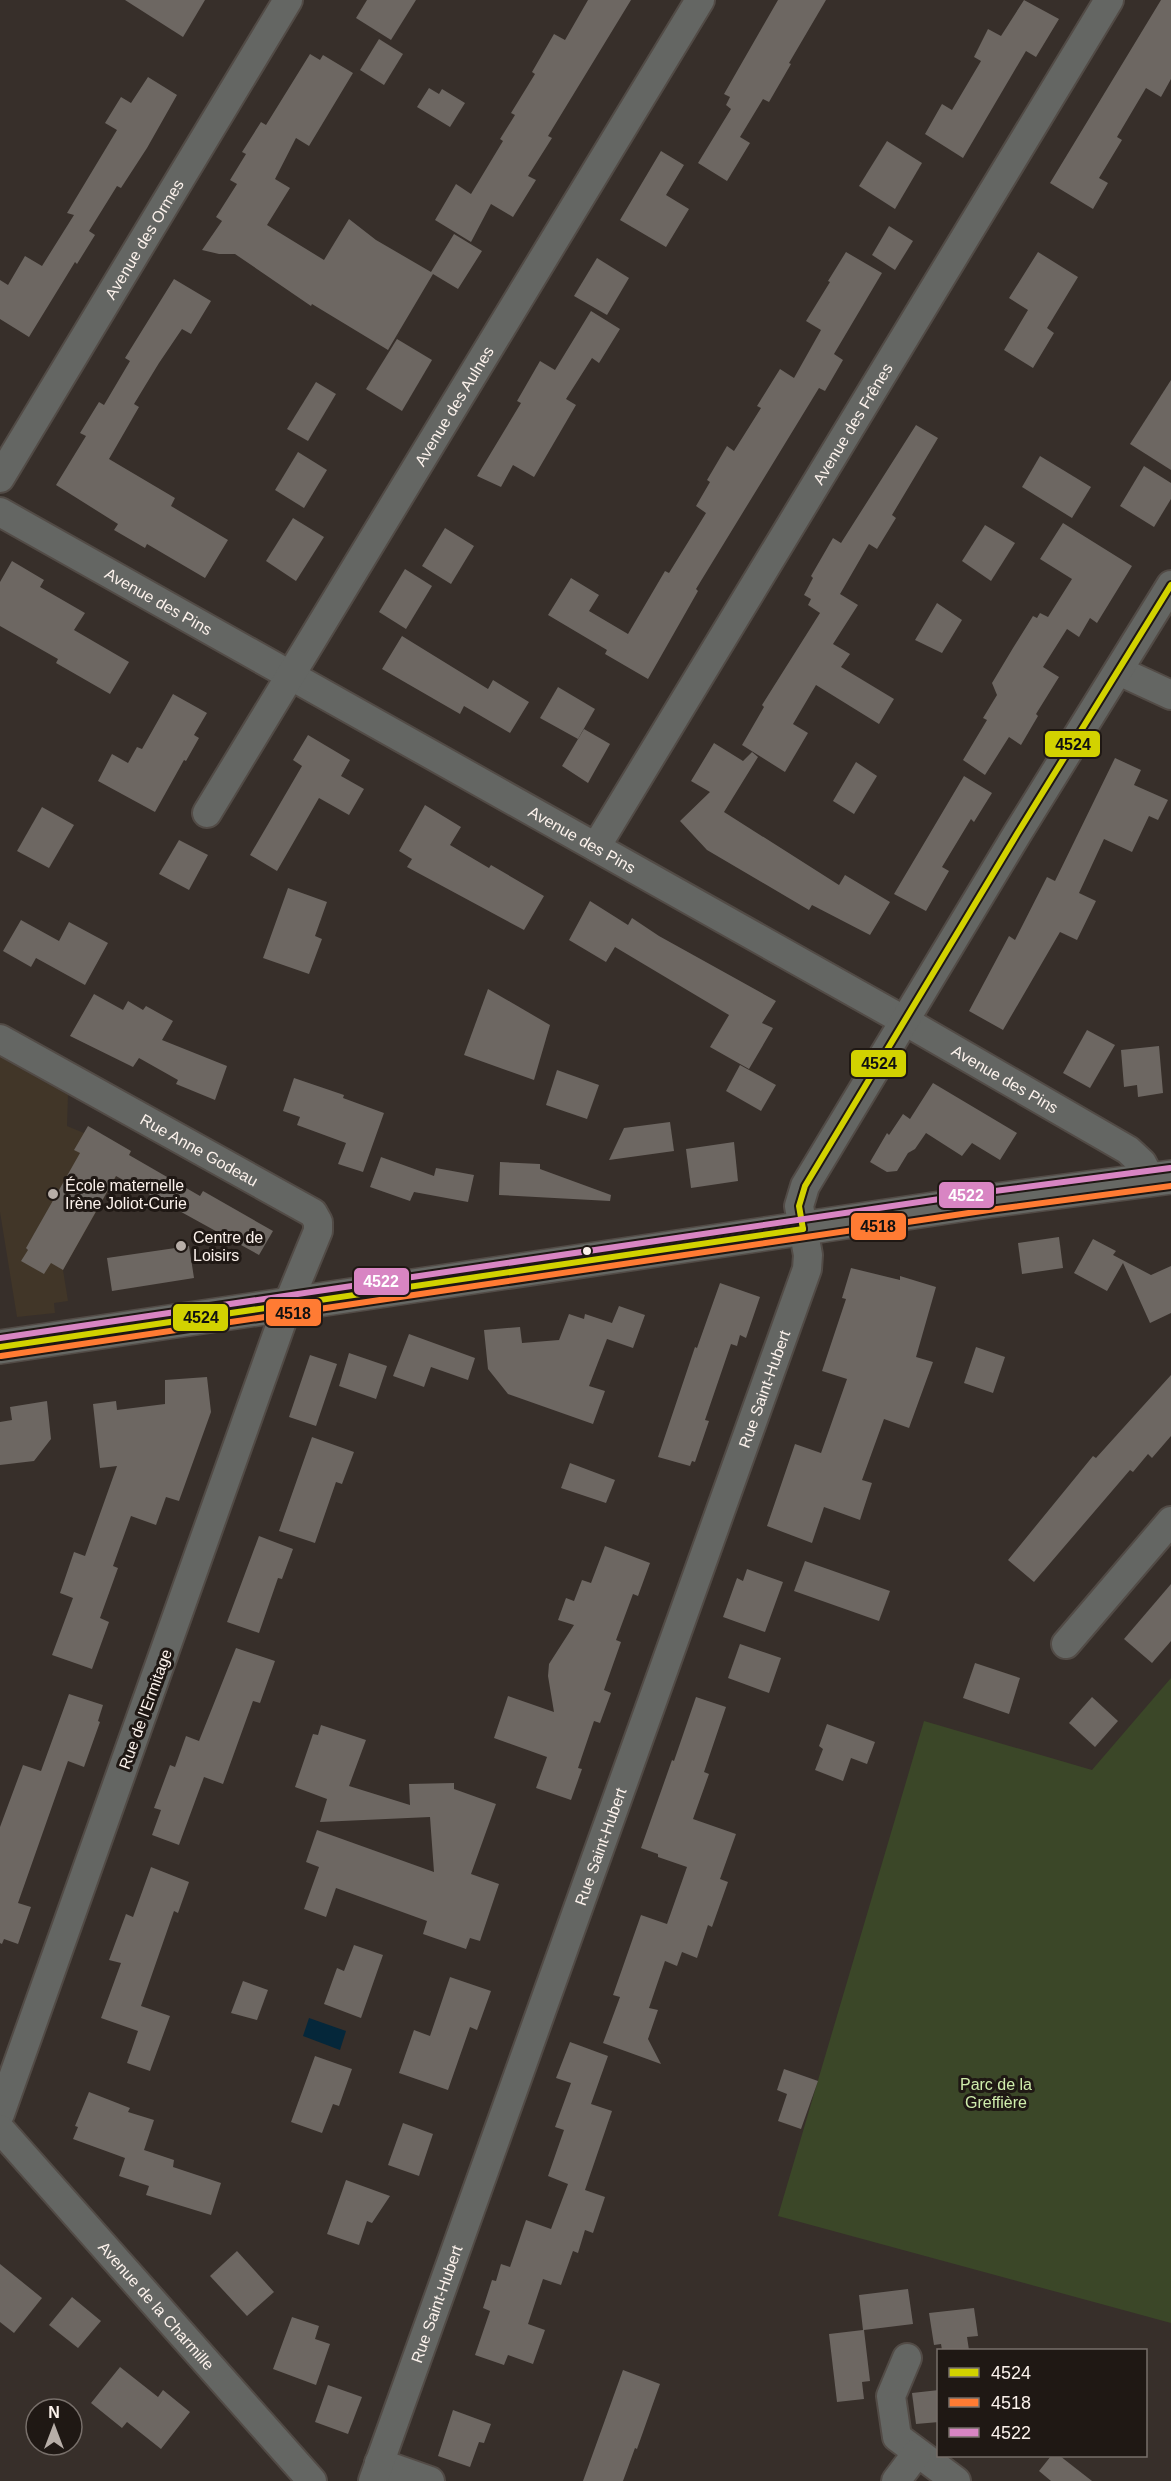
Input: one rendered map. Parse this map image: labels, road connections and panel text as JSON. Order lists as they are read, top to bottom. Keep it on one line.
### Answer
{"streets":{"street":["Avenue des Ormes","Avenue des Aulnes","Avenue des Frênes","Avenue des Pins","Rue Anne Godeau","Rue Saint-Hubert","Rue de l'Ermitage","Avenue de la Charmille"]},"crossings":[["Avenue des Aulnes","Avenue des Pins"],["Avenue des Frênes","Avenue des Pins"],["Avenue des Pins","Rue Saint-Hubert"],["Rue Anne Godeau","Rue de l'Ermitage"]],"parks":["Parc de la Greffière"],"places":["École maternelle Irène Joliot-Curie","Centre de Loisirs"],"lines":["transit line 4524","transit line 4522","transit line 4518"],"legend":["4524","4518","4522"],"north":"top"}
